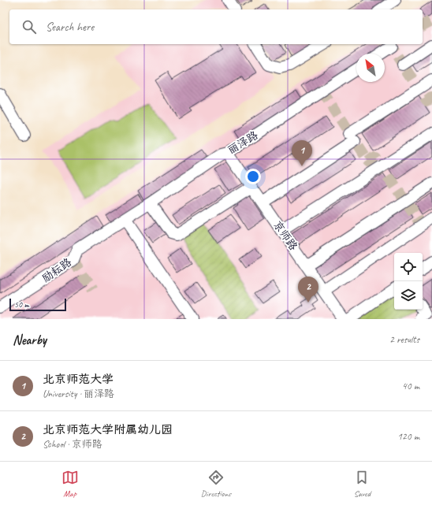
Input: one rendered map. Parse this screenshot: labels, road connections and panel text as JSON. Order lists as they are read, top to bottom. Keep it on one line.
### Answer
{"streets":{"street":["丽泽路","京师路","励耘路"]},"crossings":[["丽泽路","京师路"],["丽泽路","励耘路"]],"scale_bar":"50 m","north":"top left","page":{"search":"Search here","pins":["1","2"],"scale":"50 m","heading":["Nearby","2 results"],"list":[{"mark":"1","name":"北京师范大学","note":"University · 丽泽路","value":"40 m"},{"mark":"2","name":"北京师范大学附属幼儿园","note":"School · 京师路","value":"120 m"}],"nav":["Map","Directions","Saved"]}}
